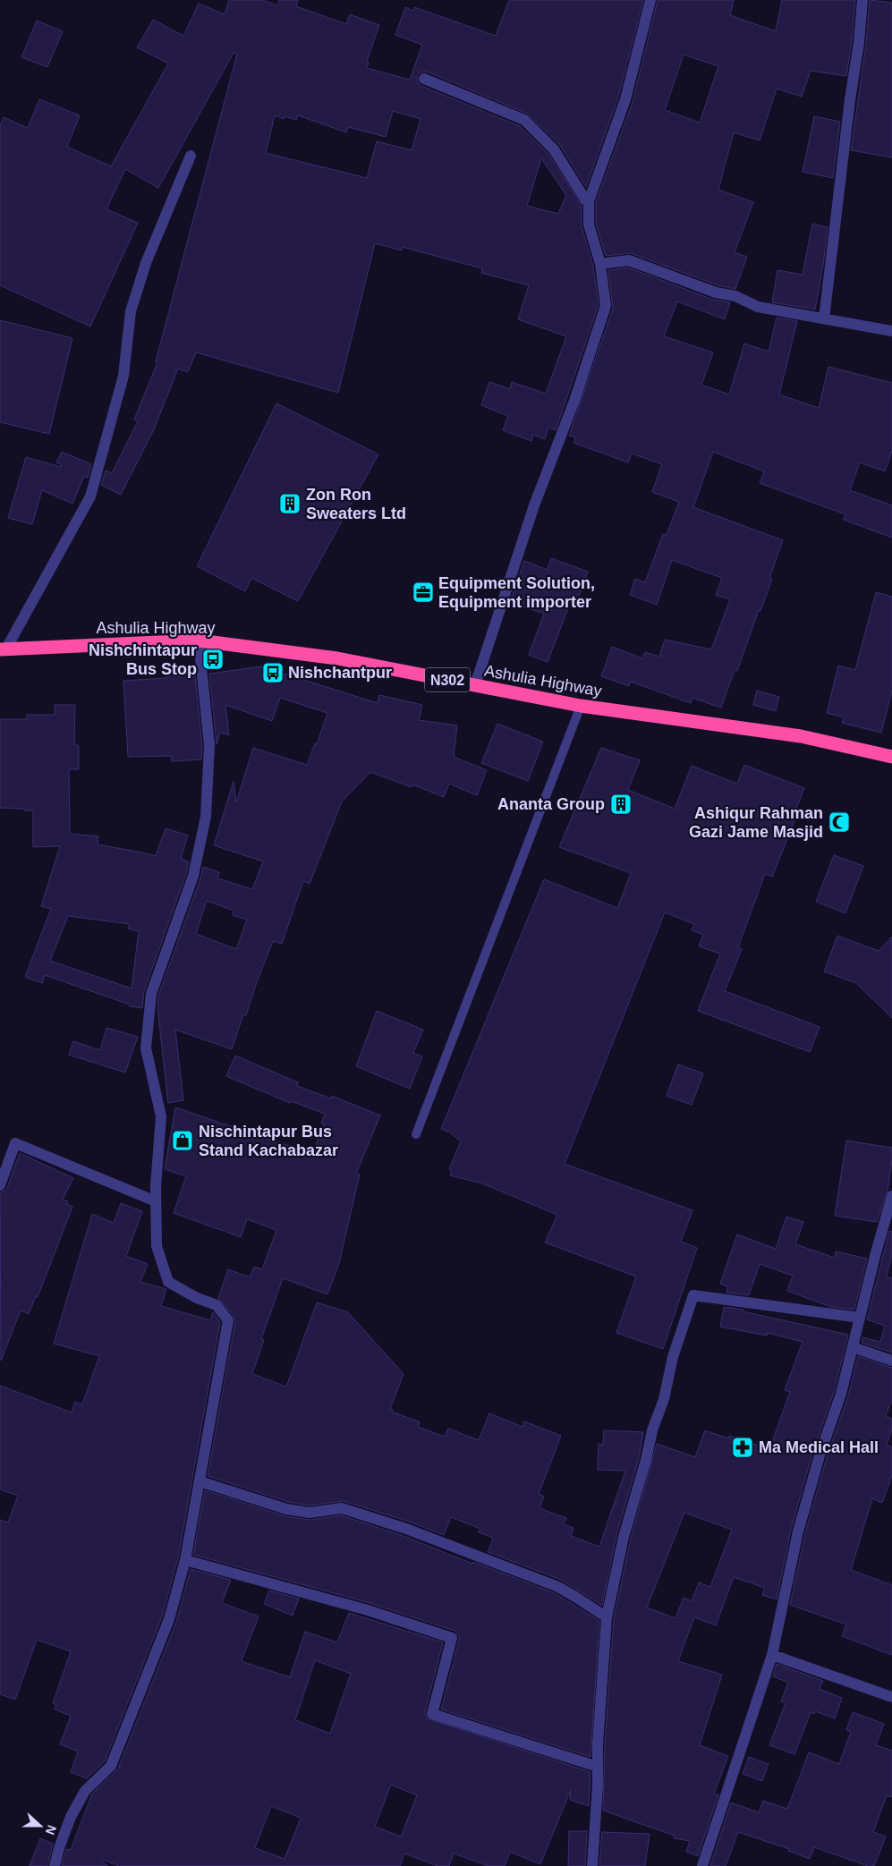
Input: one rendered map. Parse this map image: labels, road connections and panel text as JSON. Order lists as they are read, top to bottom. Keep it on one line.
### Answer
{"streets":{"highway":["Ashulia Highway","N302"]},"places":{"building":["Zon Ron Sweaters Ltd","Ananta Group"],"office":["Equipment Solution, Equipment importer"],"bus stop":["Nishchintapur Bus Stop","Nishchantpur"],"mosque":["Ashiqur Rahman Gazi Jame Masjid"],"shop":["Nischintapur Bus Stand Kachabazar"],"pharmacy":["Ma Medical Hall"]},"north":"right"}
